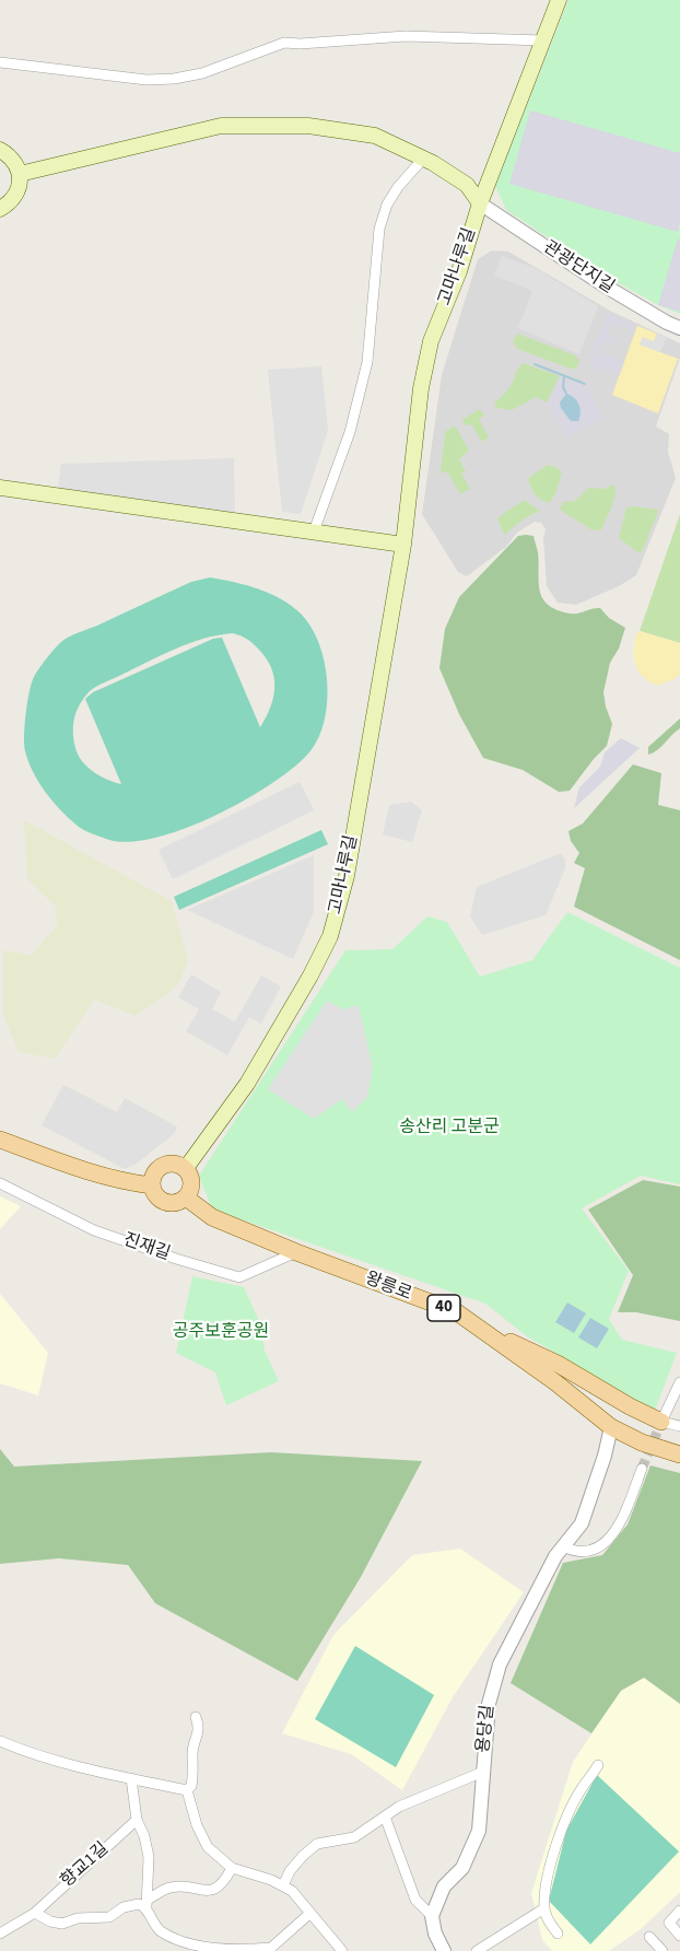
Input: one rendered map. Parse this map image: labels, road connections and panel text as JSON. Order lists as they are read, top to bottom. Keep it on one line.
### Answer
{"streets":{"main road":["고마나루길","왕릉로","40"],"street":["관광단지길","진재길","용당길","향교1길"]},"crossings":[["고마나루길","관광단지길"],["고마나루길","왕릉로"],["진재길","왕릉로"],["왕릉로","용당길"]],"parks":["송산리 고분군","공주보훈공원"]}
